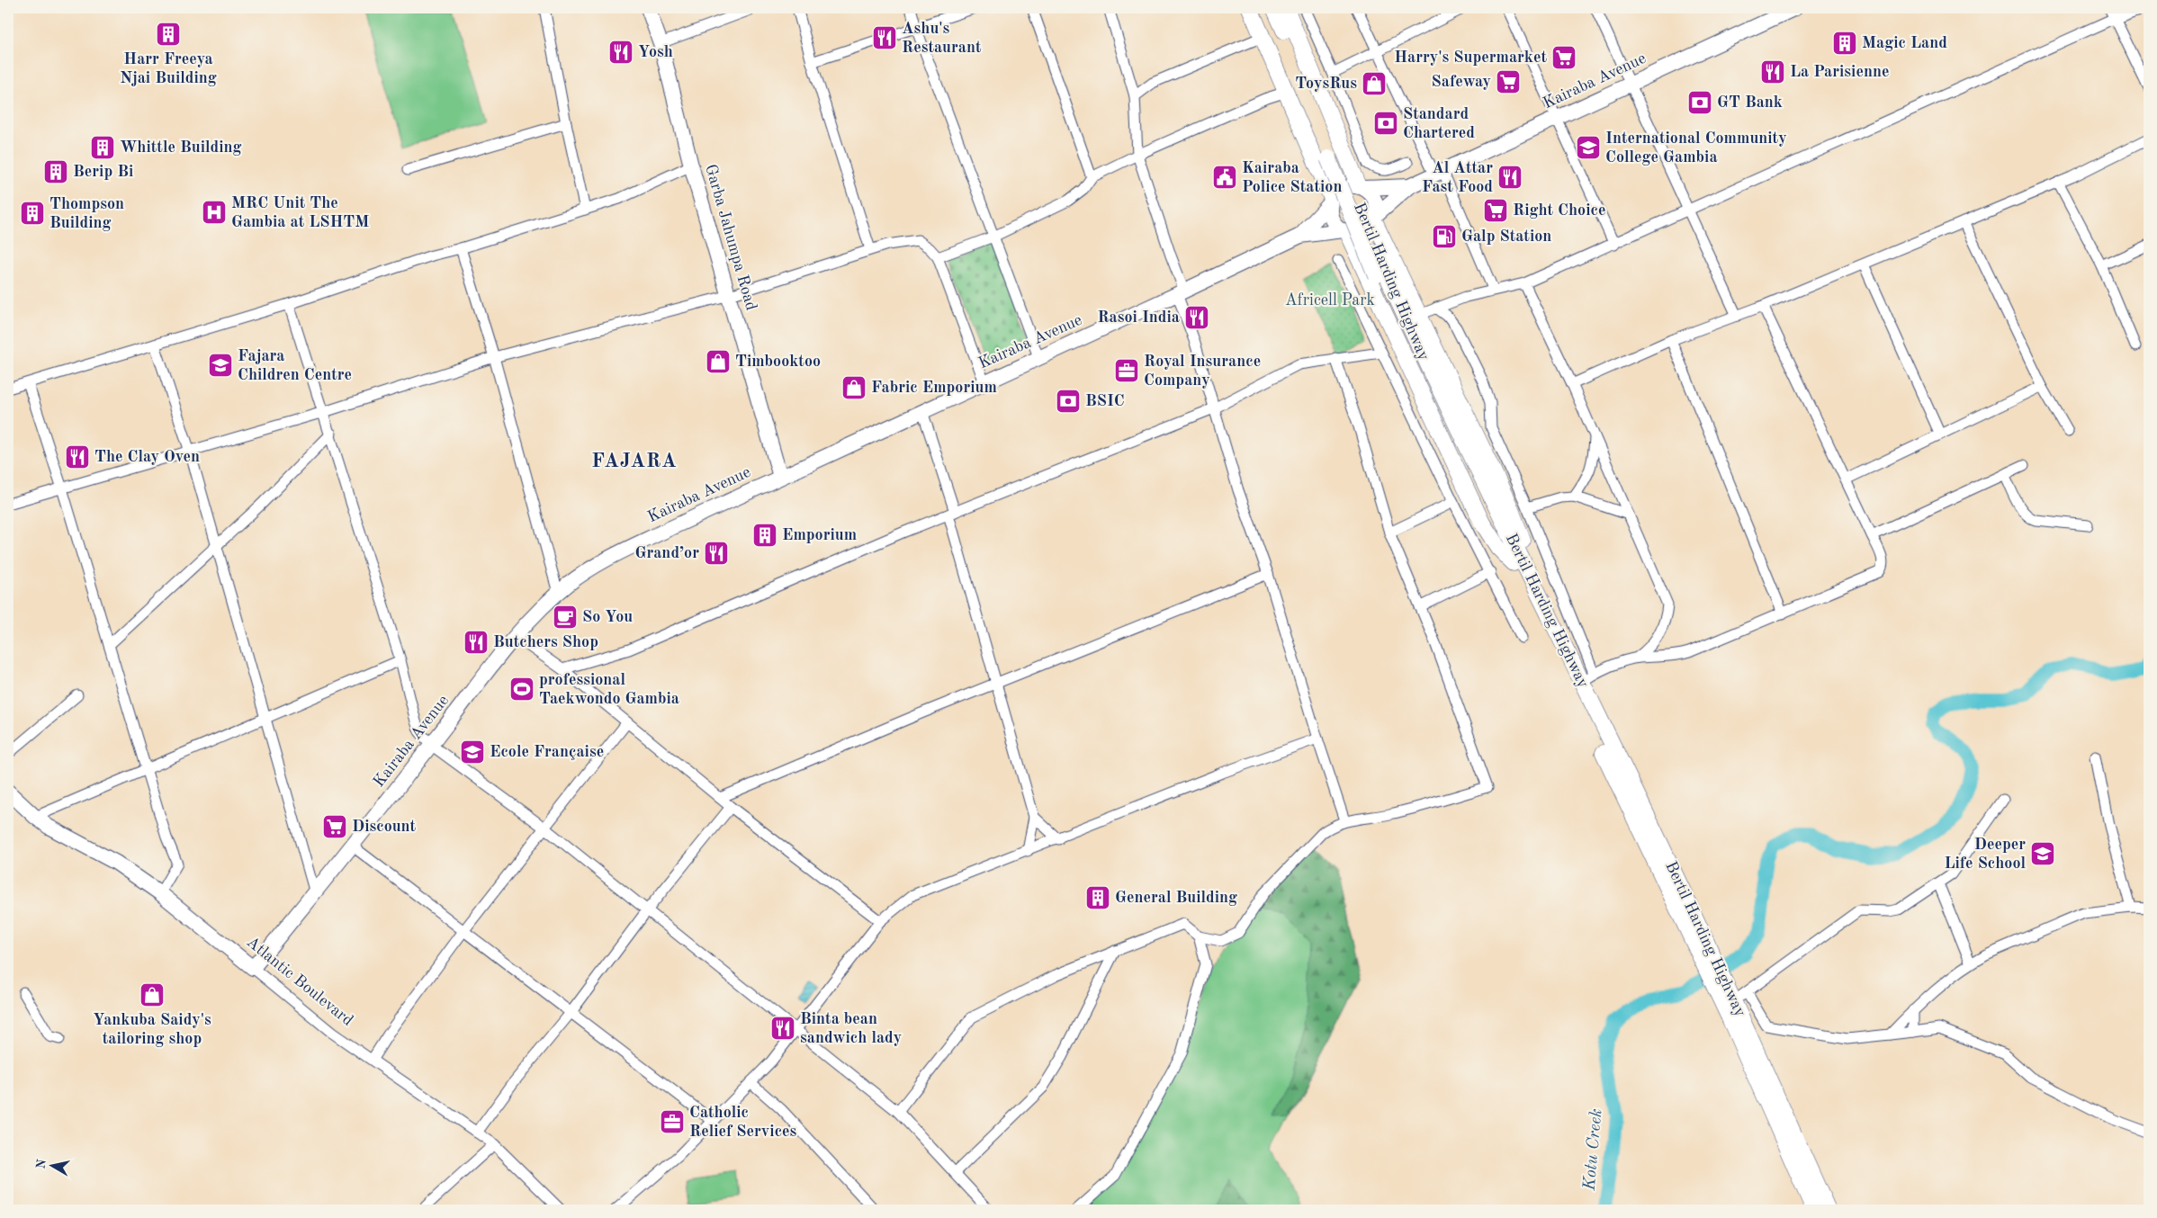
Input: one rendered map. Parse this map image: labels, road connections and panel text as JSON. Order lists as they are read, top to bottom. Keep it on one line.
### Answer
{"streets":{"main road":["Bertil Harding Highway"],"street":["Kairaba Avenue","Garba Jahumpa Road","Atlantic Boulevard"]},"crossings":[["Kairaba Avenue","Garba Jahumpa Road"],["Kairaba Avenue","Atlantic Boulevard"]],"districts":["FAJARA"],"water":["Kotu Creek"],"parks":["Africell Park"],"places":{"building":["Harr Freeya Njai Building","Magic Land","Whittle Building","Berip Bi","Thompson Building","Emporium","General Building"],"restaurant":["Ashu's Restaurant","Yosh","La Parisienne","Al Attar Fast Food","Rasoi India","The Clay Oven","Grand’or","Butchers Shop","Binta bean sandwich lady"],"supermarket":["Harry's Supermarket","Safeway","Right Choice","Discount"],"shop":["ToysRus","Timbooktoo","Fabric Emporium","Yankuba Saidy's tailoring shop"],"bank":["GT Bank","Standard Chartered","BSIC"],"school or university":["International Community College Gambia","Fajara Children Centre","Ecole Française","Deeper Life School"],"public building":["Kairaba Police Station"],"hospital":["MRC Unit The Gambia at LSHTM"],"fuel station":["Galp Station"],"office":["Royal Insurance Company","Catholic Relief Services"],"cafe":["So You"],"sports":["professional Taekwondo Gambia"]},"north":"left"}
